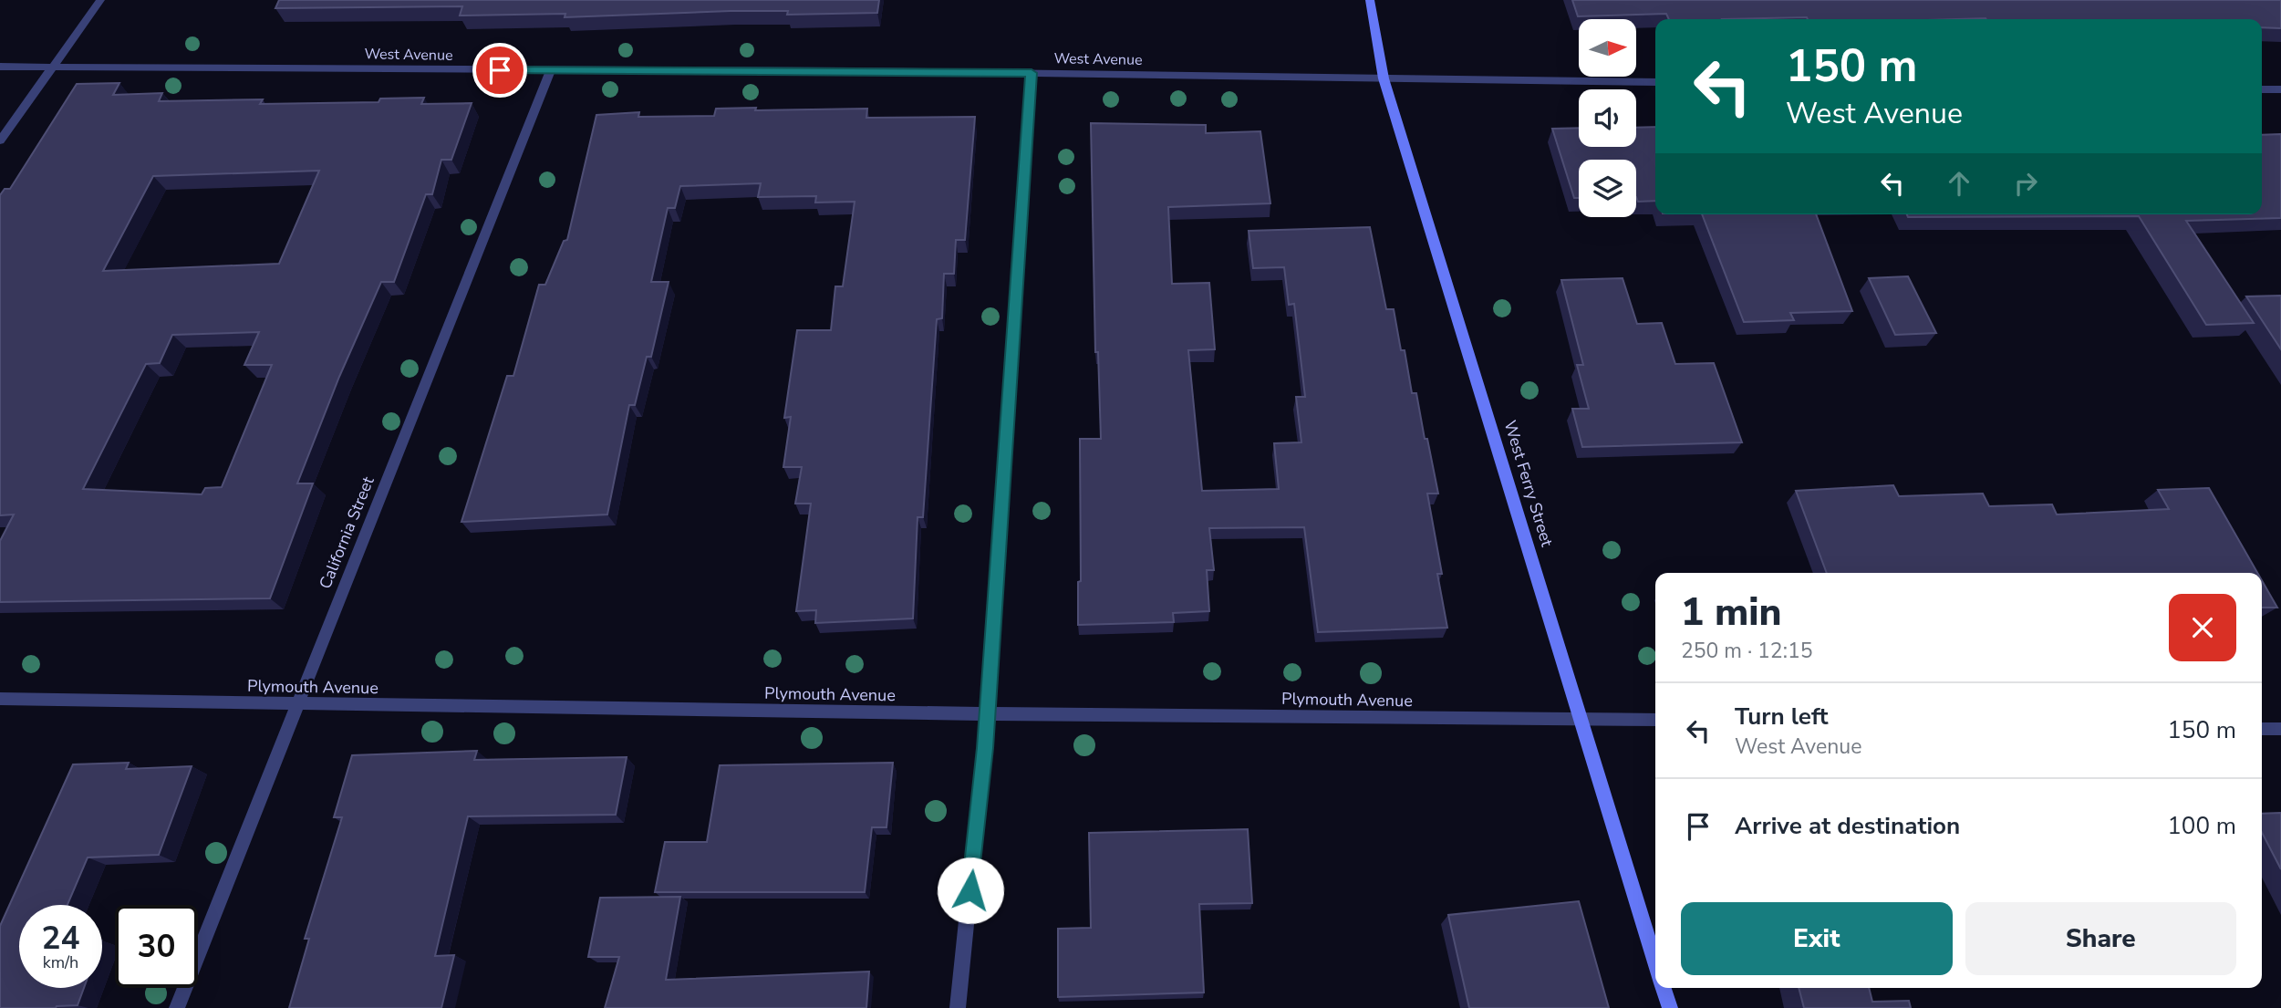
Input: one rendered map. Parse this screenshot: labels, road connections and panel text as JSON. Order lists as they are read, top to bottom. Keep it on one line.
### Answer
{"streets":{"street":["West Avenue","West Ferry Street","California Street","Plymouth Avenue"]},"crossings":[["West Avenue","West Ferry Street"],["West Avenue","California Street"],["West Ferry Street","Plymouth Avenue"],["California Street","Plymouth Avenue"]],"north":"right","page":{"turn":["150 m","West Avenue"],"heading":["1 min","250 m · 12:15"],"list":[{"name":"Turn left","note":"West Avenue","value":"150 m"},{"name":"Arrive at destination","value":"100 m"}],"buttons":["Exit","Share"],"speed":"24 km/h","limit":"30"}}
